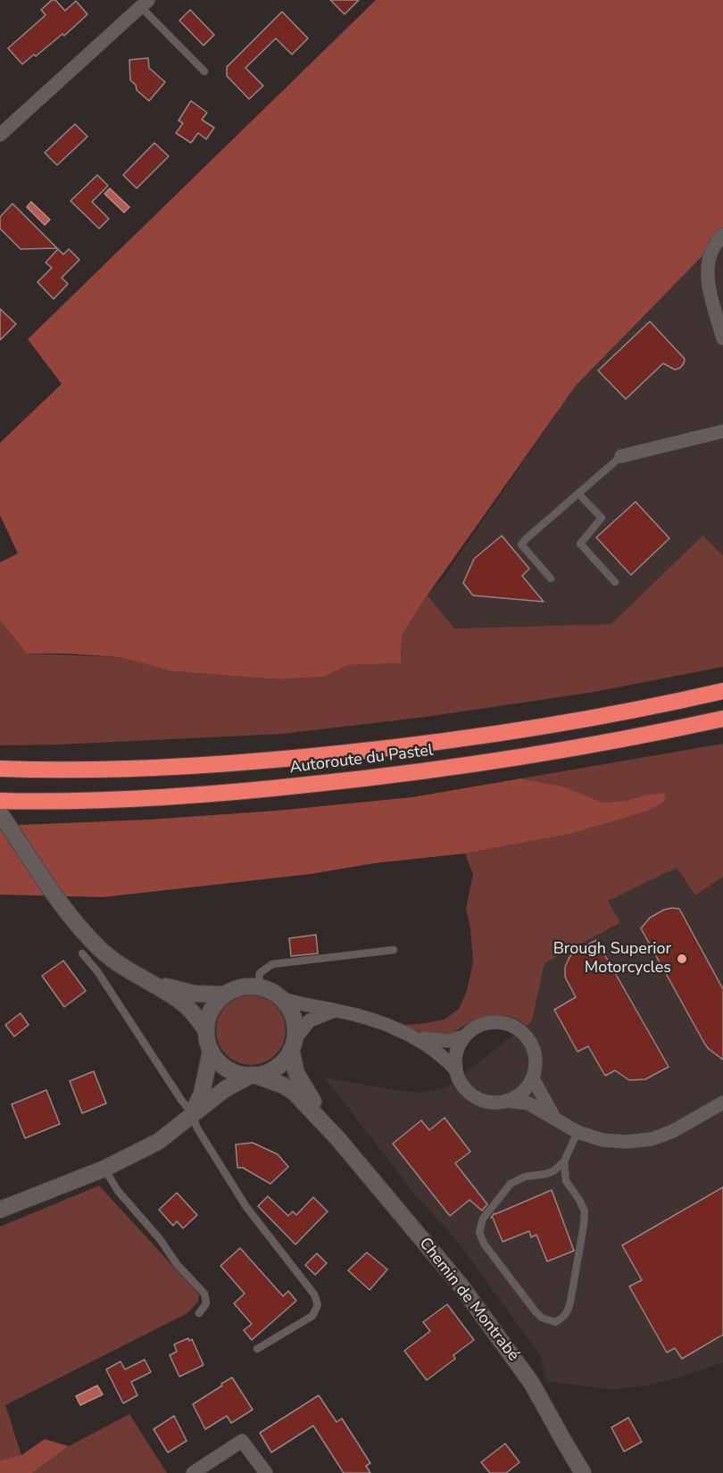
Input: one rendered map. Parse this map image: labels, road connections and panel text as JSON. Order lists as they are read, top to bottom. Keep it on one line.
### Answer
{"streets":{"highway":["Autoroute du Pastel"],"street":["Chemin de Montrabé"]},"places":["Brough Superior Motorcycles"]}
